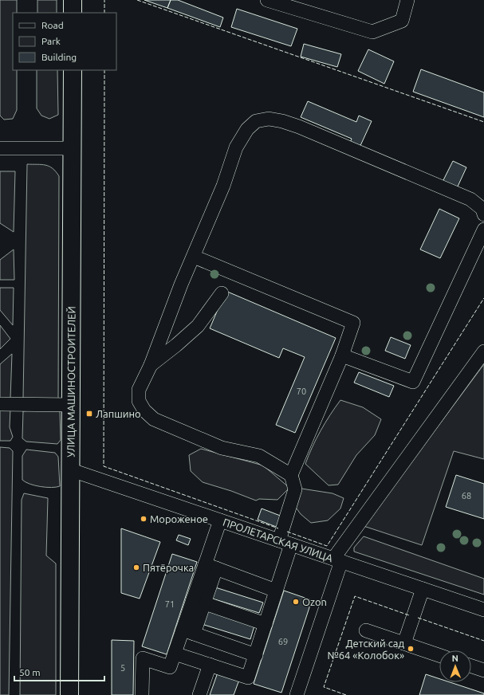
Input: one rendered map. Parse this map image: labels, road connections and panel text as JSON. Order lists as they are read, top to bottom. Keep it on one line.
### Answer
{"streets":{"main road":["УЛИЦА МАШИНОСТРОИТЕЛЕЙ"],"street":["ПРОЛЕТАРСКАЯ УЛИЦА"]},"crossings":[["УЛИЦА МАШИНОСТРОИТЕЛЕЙ","ПРОЛЕТАРСКАЯ УЛИЦА"]],"places":{"transit":["Лапшино"],"other":["Мороженое","Пятёрочка","Ozon","Детский сад №64 «Колобок»"]},"house_numbers":["70","68","71","69","5"],"legend":["Road","Park","Building"],"scale_bar":"50 m","north":"top"}
